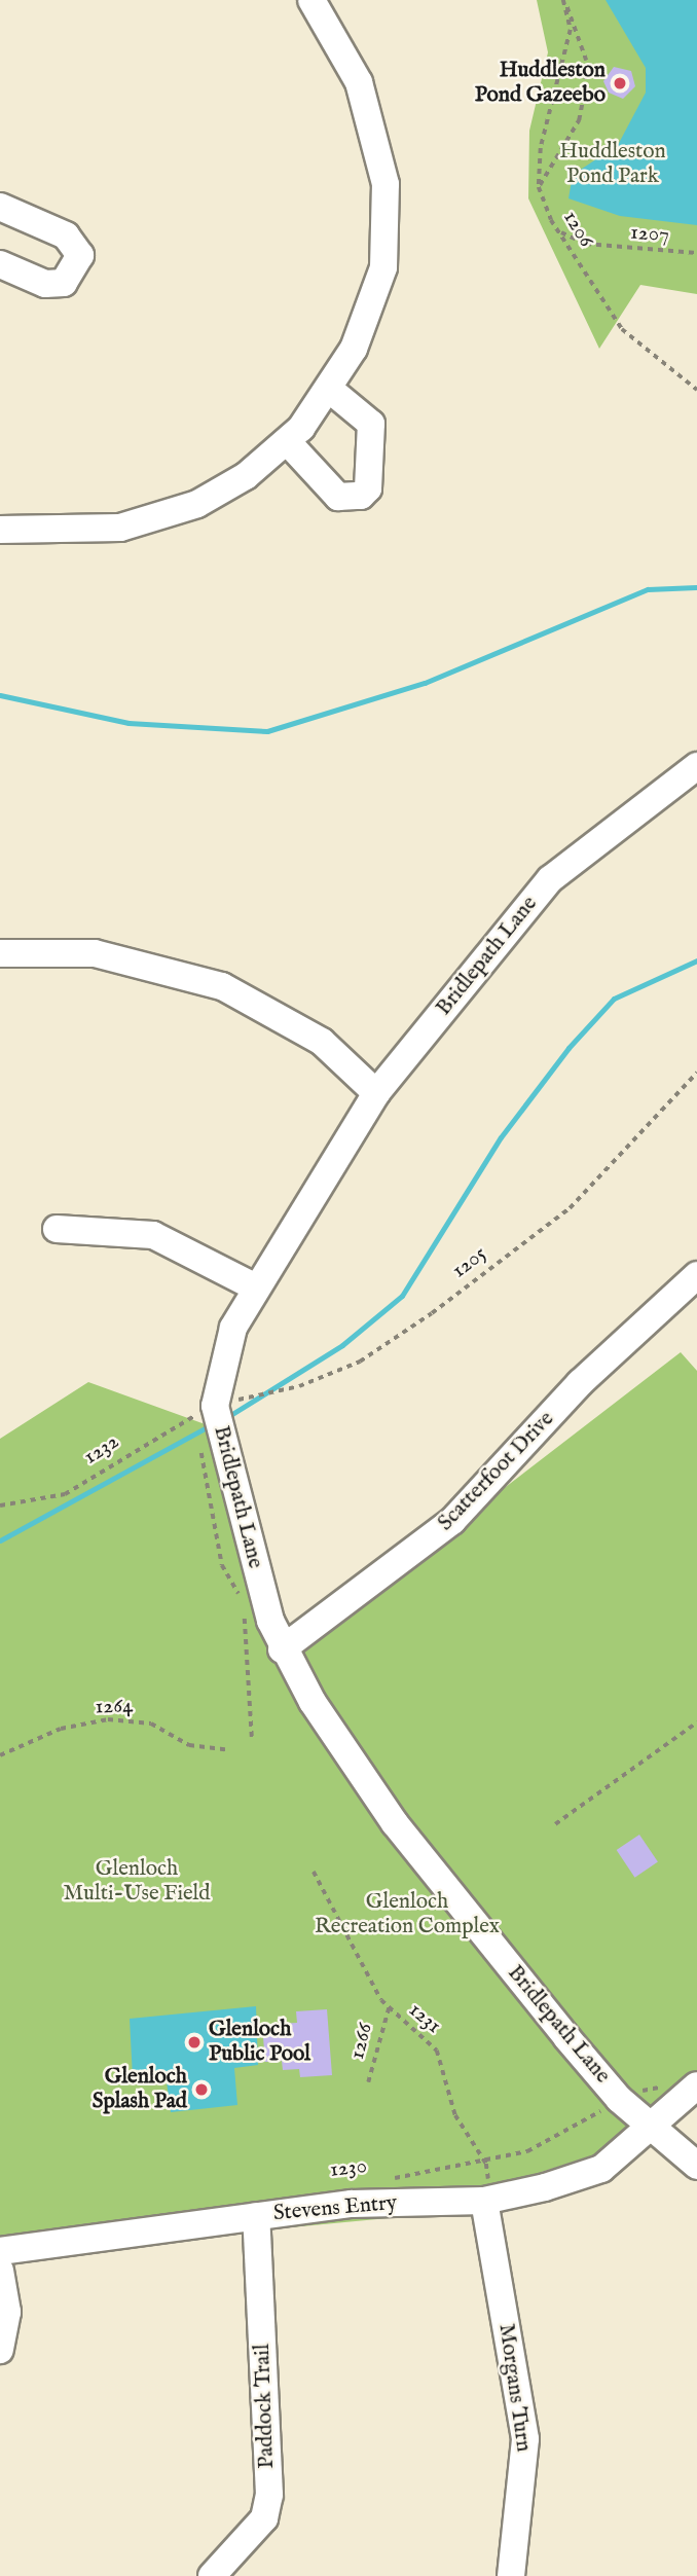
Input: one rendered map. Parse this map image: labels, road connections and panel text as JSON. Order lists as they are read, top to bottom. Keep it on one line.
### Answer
{"streets":{"street":["Bridlepath Lane","Scatterfoot Drive","Stevens Entry","Morgans Turn","Paddock Trail"],"path":["1206","1207","1205","1232","1264","1231","1266","1230"]},"crossings":[["1206","1207"],["Bridlepath Lane","1205"],["Bridlepath Lane","1232"],["Bridlepath Lane","Scatterfoot Drive"],["Bridlepath Lane","1230"],["Bridlepath Lane","Stevens Entry"],["1205","1232"],["1231","1266"],["1231","1230"],["1231","Stevens Entry"],["1231","Morgans Turn"],["1230","Stevens Entry"],["Stevens Entry","Morgans Turn"],["Stevens Entry","Paddock Trail"]],"parks":["Huddleston Pond Park","Glenloch Multi-Use Field","Glenloch Recreation Complex"],"places":["Huddleston Pond Gazeebo","Glenloch Public Pool","Glenloch Splash Pad"]}
